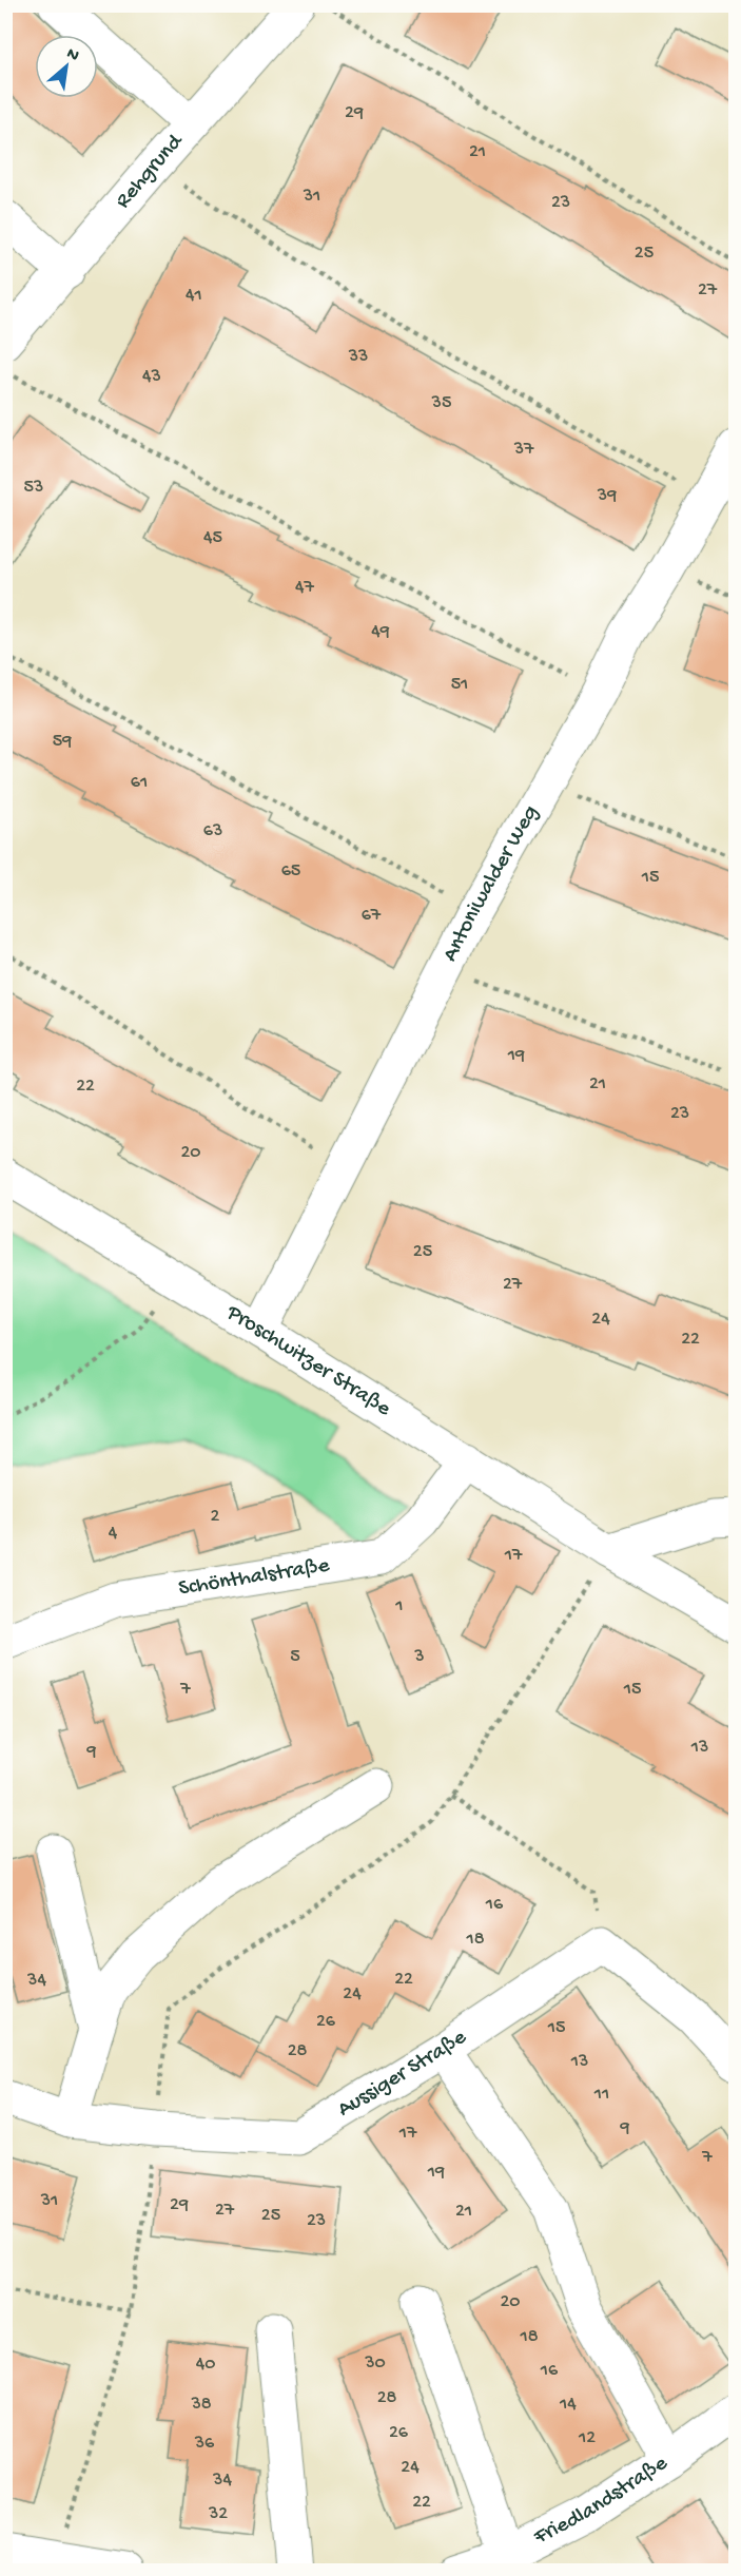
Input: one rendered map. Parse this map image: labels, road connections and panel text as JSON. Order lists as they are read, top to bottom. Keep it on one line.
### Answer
{"streets":{"street":["Rehgrund","Antoniwalder Weg","Proschwitzer Straße","Schönthalstraße","Aussiger Straße","Friedlandstraße"]},"crossings":[["Antoniwalder Weg","Proschwitzer Straße"],["Proschwitzer Straße","Schönthalstraße"]],"house_numbers":["29","21","31","23","25","27","41","33","43","35","37","53","39","45","47","49","51","59","61","63","65","15","67","19","21","22","23","20","25","27","24","22","2","4","17","1","5","3","7","15","13","9","16","18","22","34","24","26","15","28","13","11","9","17","7","19","31","29","27","21","25","23","20","18","30","40","16","28","38","14","26","12","36","24","34","22","32"],"north":"top right"}
